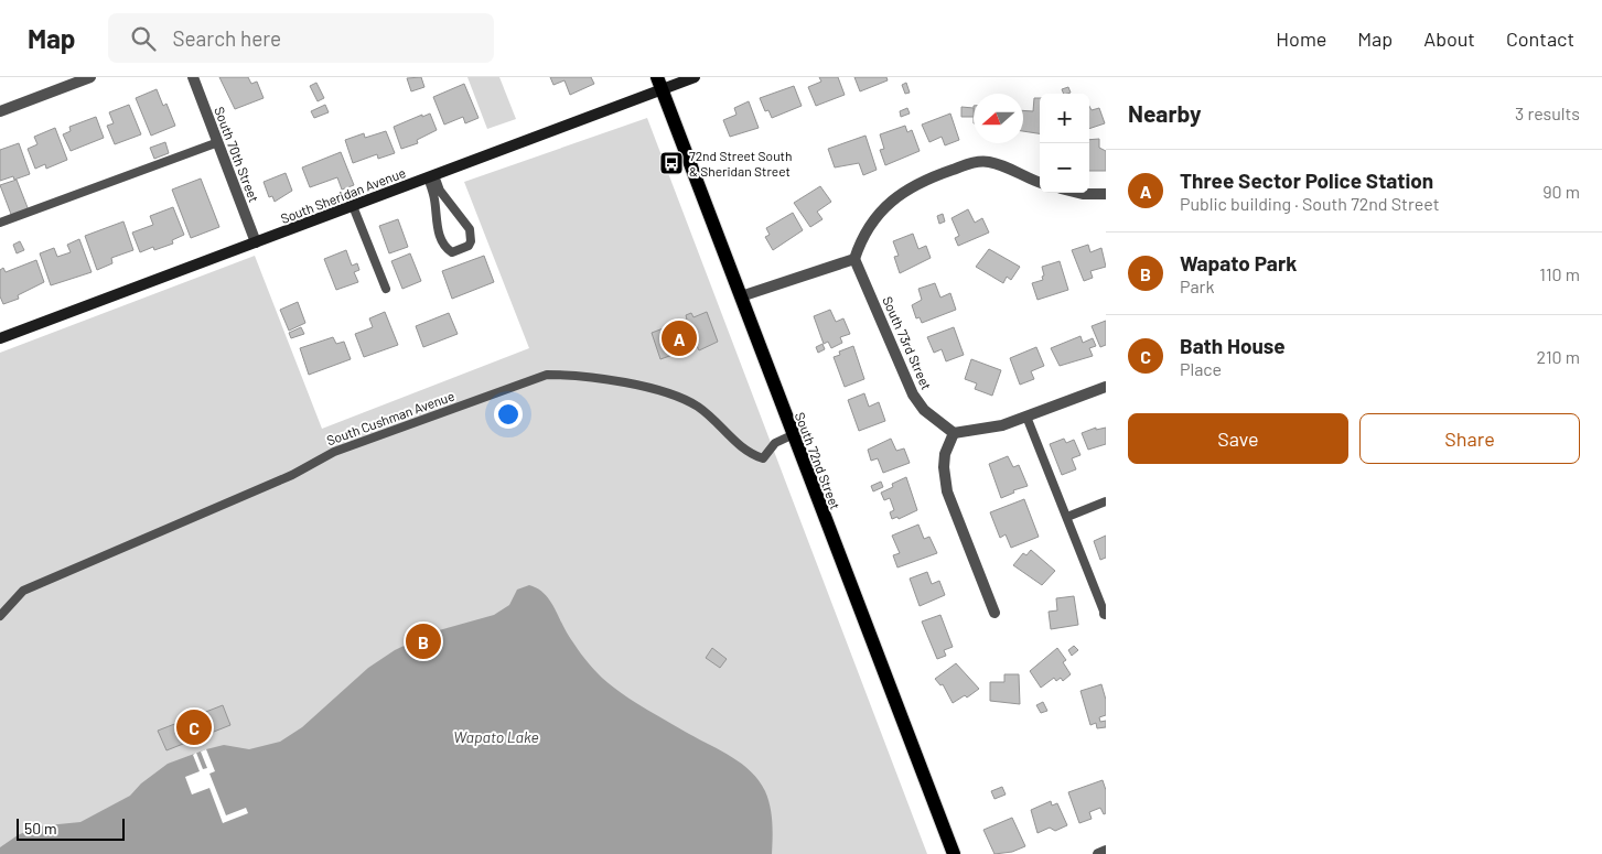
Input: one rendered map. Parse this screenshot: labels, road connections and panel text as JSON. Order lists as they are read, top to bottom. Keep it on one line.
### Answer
{"streets":{"main road":["South 72nd Street"],"street":["South 70th Street","South Sheridan Avenue","South 73rd Street"],"lane":["South Cushman Avenue"]},"crossings":[["South 70th Street","South Sheridan Avenue"],["South Sheridan Avenue","South 72nd Street"],["South Cushman Avenue","South 72nd Street"]],"water":["Wapato Lake"],"places":{"bus stop":["72nd Street South & Sheridan Street"]},"scale_bar":"50 m","north":"left","page":{"header":"Map","search":"Search here","nav":["Home","Map","About","Contact"],"heading":["Nearby","3 results"],"map_buttons":["+","−"],"list":[{"mark":"A","name":"Three Sector Police Station","note":"Public building · South 72nd Street","value":"90 m"},{"mark":"B","name":"Wapato Park","note":"Park","value":"110 m"},{"mark":"C","name":"Bath House","note":"Place","value":"210 m"}],"pins":["A","B","C"],"buttons":["Save","Share"],"scale":"50 m"}}
